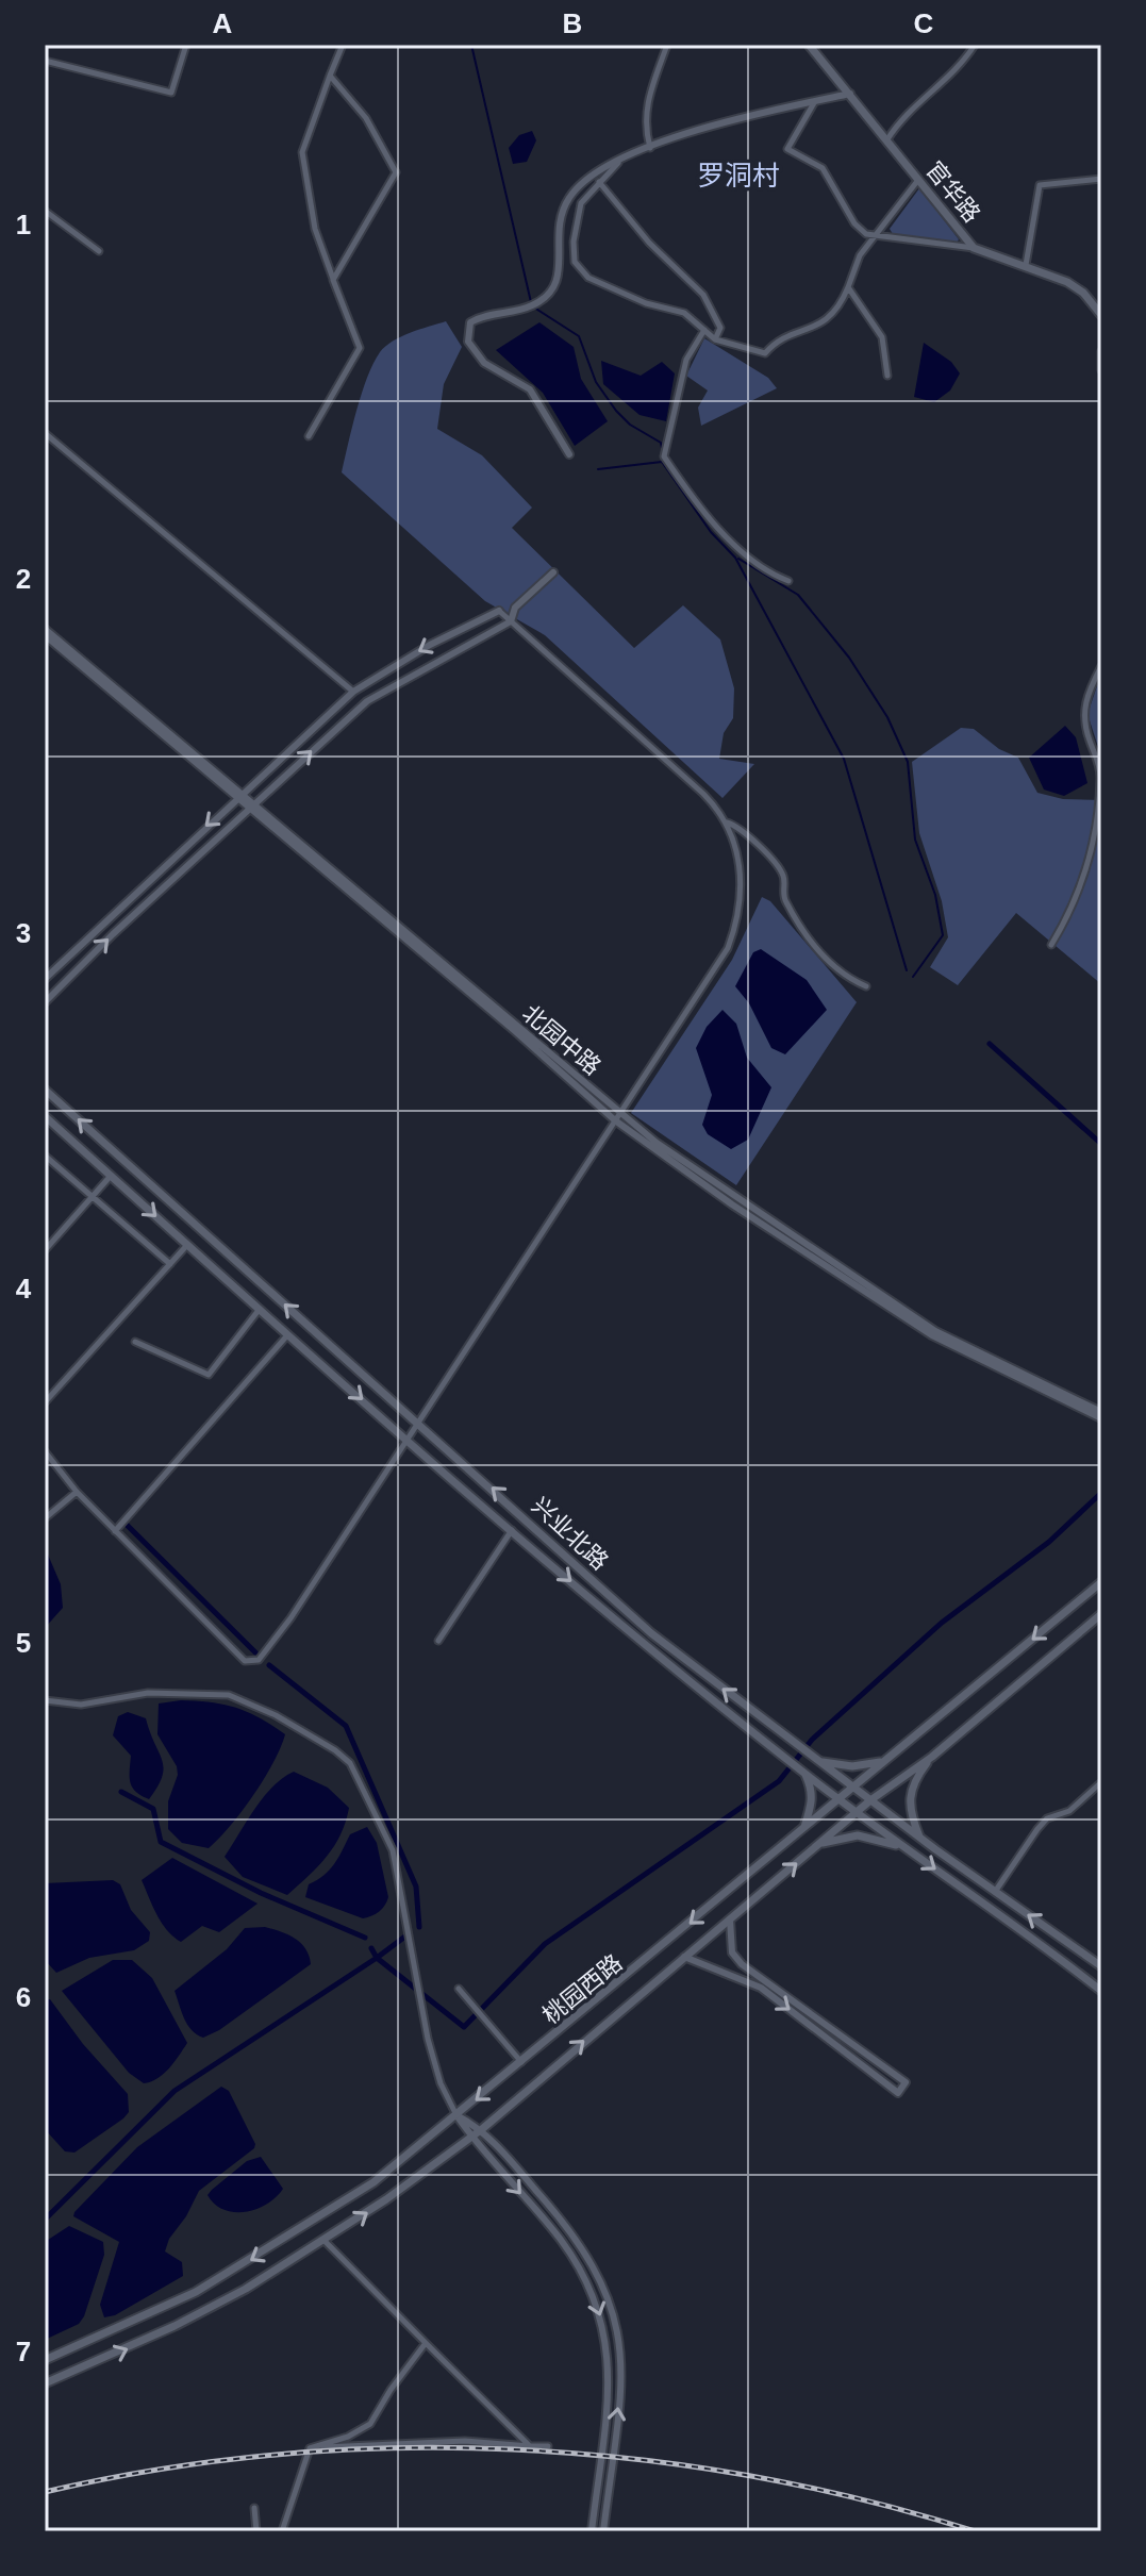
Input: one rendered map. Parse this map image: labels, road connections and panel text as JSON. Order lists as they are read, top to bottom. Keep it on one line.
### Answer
{"streets":{"main road":["官华路","兴业北路","桃园西路"],"street":["北园中路"]},"crossings":[["兴业北路","桃园西路"]],"districts":["罗洞村"],"grid":{"columns":["A","B","C"],"rows":["1","2","3","4","5","6","7"]}}
